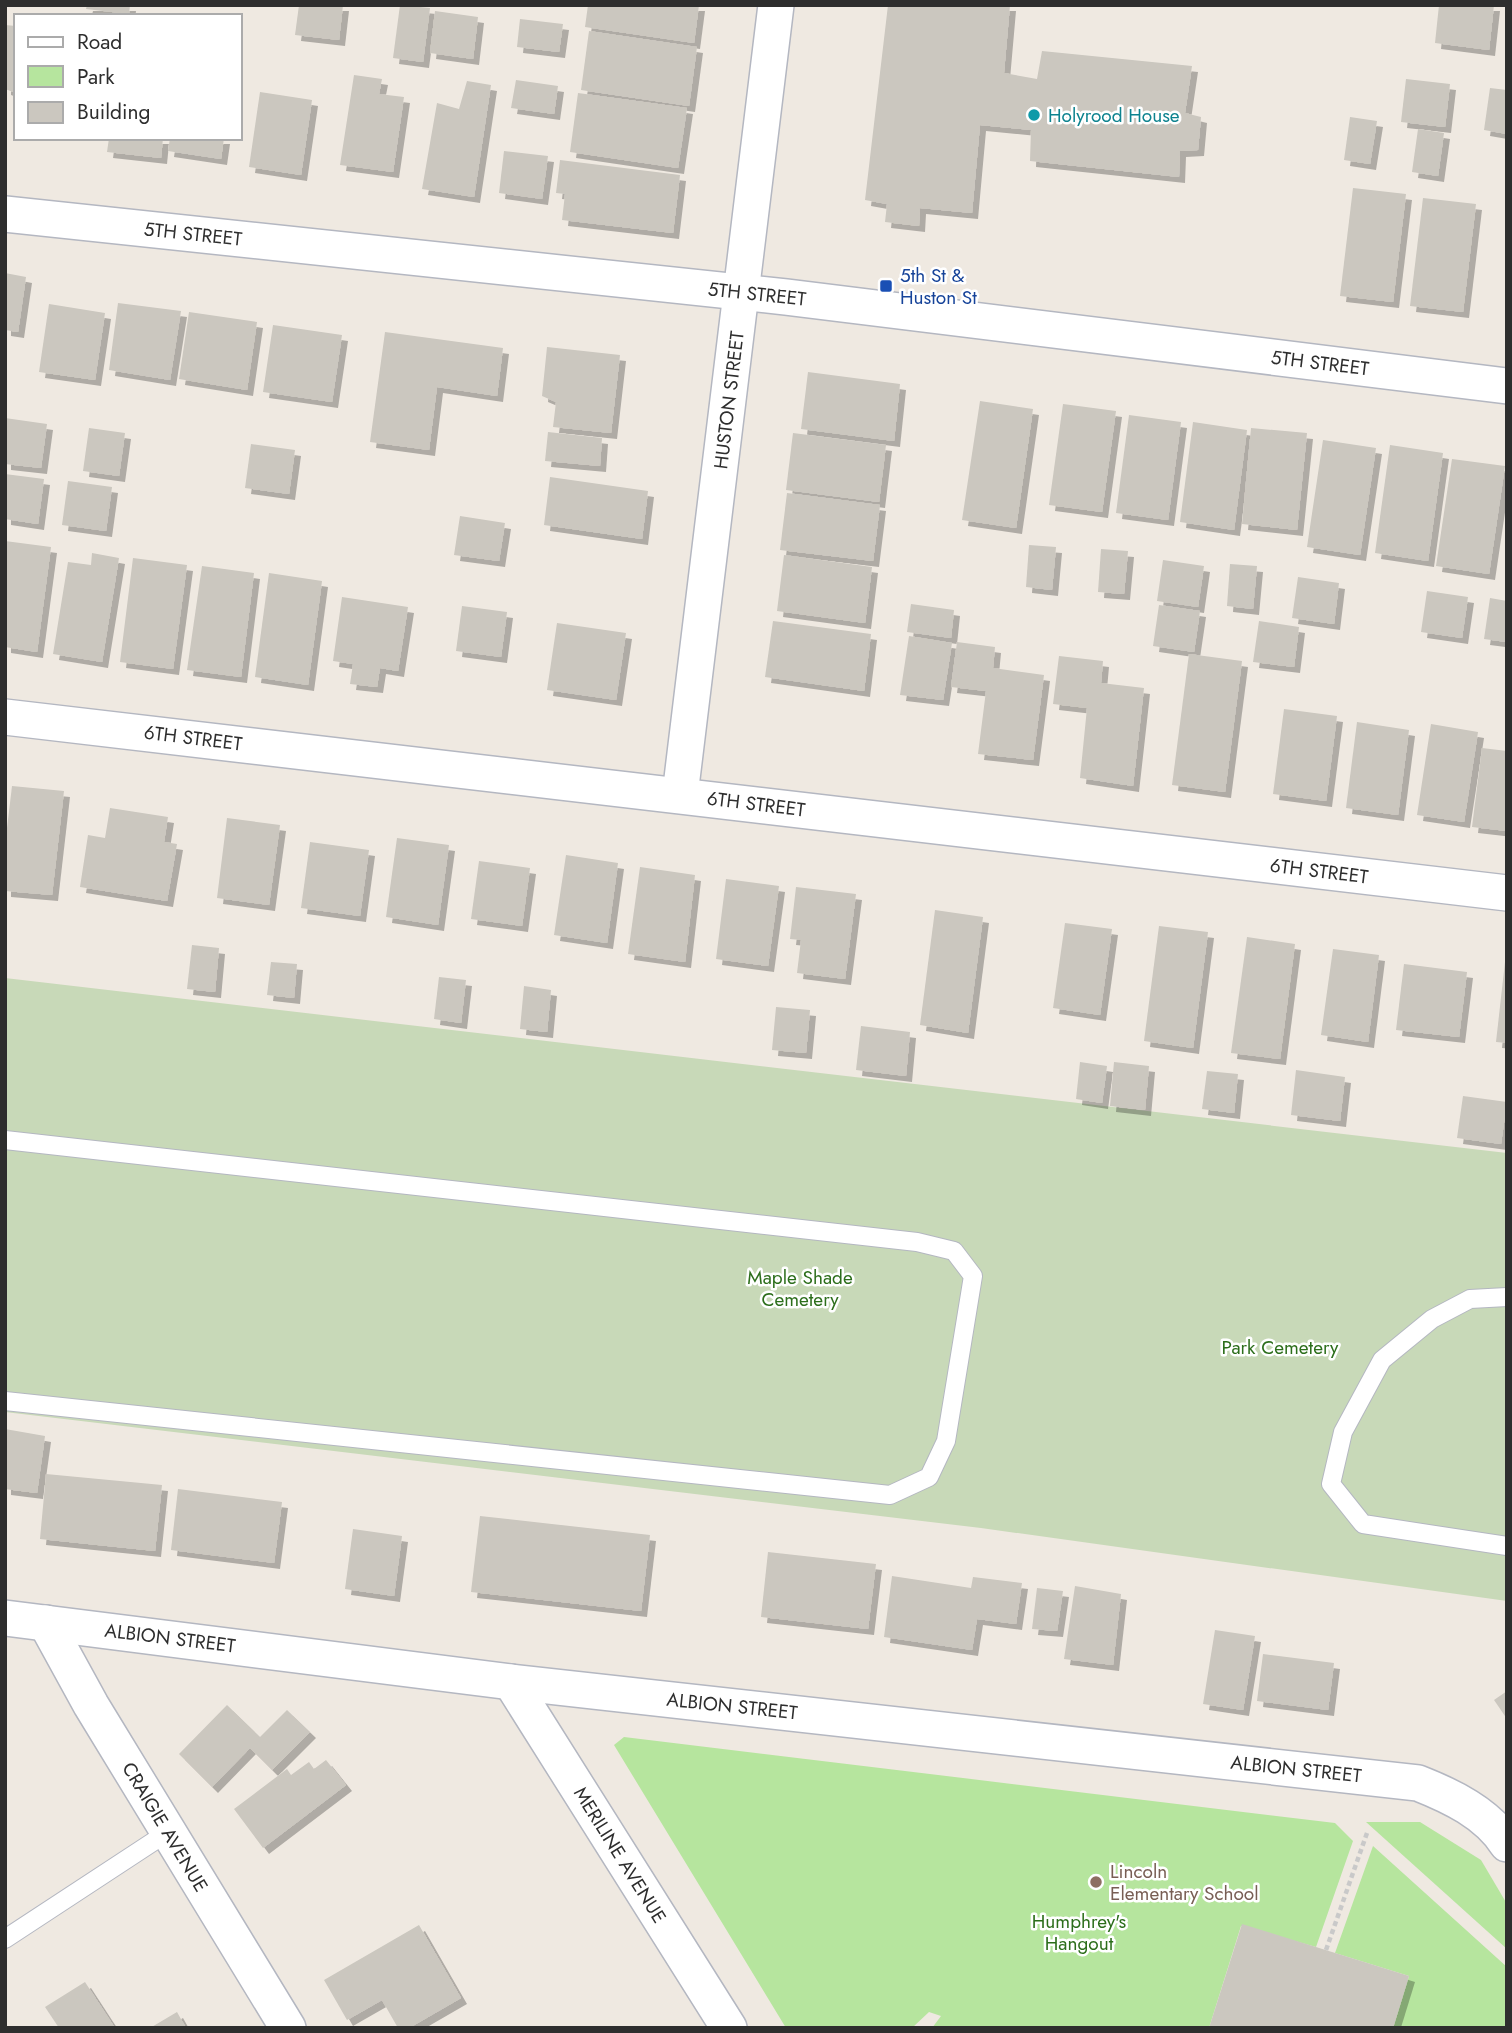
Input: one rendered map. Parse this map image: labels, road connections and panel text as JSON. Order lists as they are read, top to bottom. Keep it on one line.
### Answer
{"streets":{"street":["5TH STREET","HUSTON STREET","6TH STREET","ALBION STREET","CRAIGIE AVENUE","MERILINE AVENUE"]},"crossings":[["5TH STREET","HUSTON STREET"],["HUSTON STREET","6TH STREET"],["ALBION STREET","CRAIGIE AVENUE"],["ALBION STREET","MERILINE AVENUE"]],"parks":["Maple Shade Cemetery","Park Cemetery","Humphrey's Hangout"],"places":{"other":["Holyrood House","Lincoln Elementary School"],"transit":["5th St & Huston St"]},"legend":["Road","Park","Building"]}
